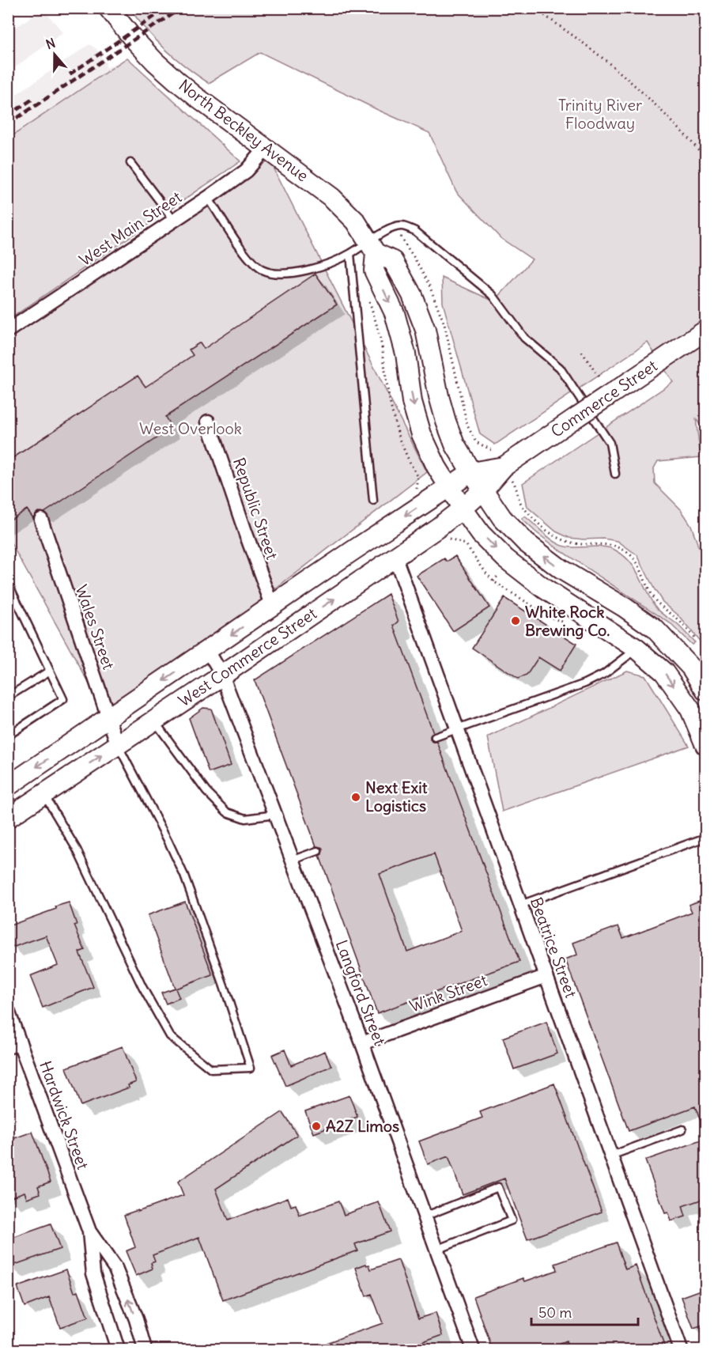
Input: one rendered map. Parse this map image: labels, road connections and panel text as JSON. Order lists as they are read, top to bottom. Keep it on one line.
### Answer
{"streets":{"main road":["North Beckley Avenue","Commerce Street","West Commerce Street"],"street":["West Main Street","Republic Street","Wales Street","Beatrice Street","Langford Street","Wink Street","Hardwick Street"]},"crossings":[["North Beckley Avenue","West Main Street"],["North Beckley Avenue","Commerce Street"],["North Beckley Avenue","West Commerce Street"],["Commerce Street","West Commerce Street"],["Republic Street","West Commerce Street"],["Wales Street","West Commerce Street"],["West Commerce Street","Beatrice Street"],["West Commerce Street","Langford Street"],["Beatrice Street","Wink Street"],["Langford Street","Wink Street"]],"parks":["Trinity River Floodway","West Overlook"],"places":["White Rock Brewing Co.","Next Exit Logistics","A2Z Limos"],"scale_bar":"50 m","north":"top"}
